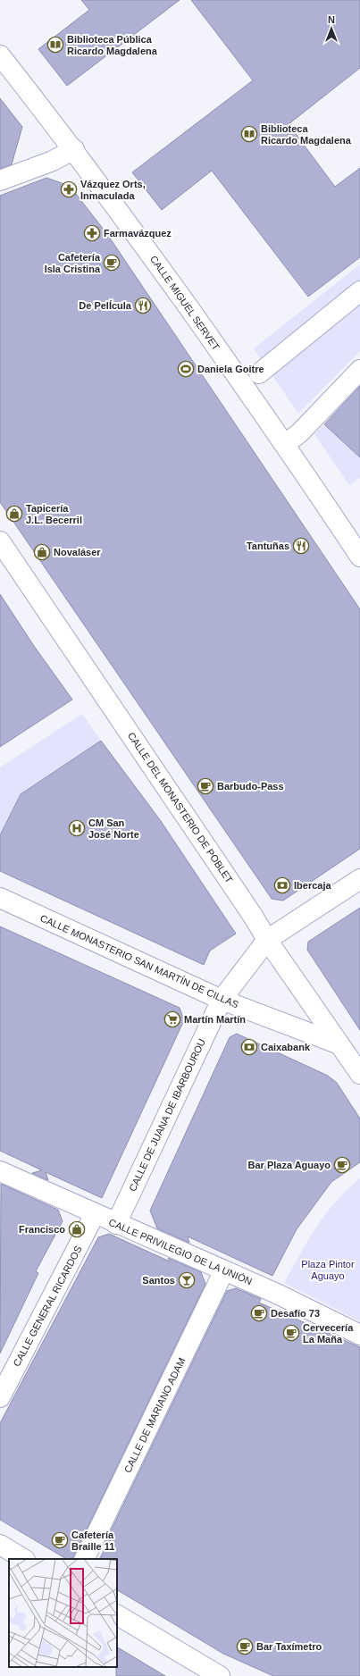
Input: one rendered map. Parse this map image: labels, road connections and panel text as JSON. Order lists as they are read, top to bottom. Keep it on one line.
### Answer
{"streets":{"street":["CALLE MIGUEL SERVET","CALLE DEL MONASTERIO DE POBLET","CALLE MONASTERIO SAN MARTÍN DE CILLAS","CALLE DE JUANA DE IBARBOUROU","CALLE PRIVILEGIO DE LA UNIÓN","CALLE GENERAL RICARDOS","CALLE DE MARIANO ADAM"]},"crossings":[["CALLE DEL MONASTERIO DE POBLET","CALLE MONASTERIO SAN MARTÍN DE CILLAS"],["CALLE DEL MONASTERIO DE POBLET","CALLE DE JUANA DE IBARBOUROU"],["CALLE MONASTERIO SAN MARTÍN DE CILLAS","CALLE DE JUANA DE IBARBOUROU"],["CALLE DE JUANA DE IBARBOUROU","CALLE PRIVILEGIO DE LA UNIÓN"],["CALLE PRIVILEGIO DE LA UNIÓN","CALLE GENERAL RICARDOS"],["CALLE PRIVILEGIO DE LA UNIÓN","CALLE DE MARIANO ADAM"]],"parks":["Plaza Pintor Aguayo"],"places":{"library":["Biblioteca Pública Ricardo Magdalena","Biblioteca Ricardo Magdalena"],"pharmacy":["Vázquez Orts, Inmaculada","Farmavázquez"],"cafe":["Cafetería Isla Cristina","Barbudo-Pass","Bar Plaza Aguayo","Desafío 73","Cervecería La Maña","Cafetería Braille 11","Bar Taxímetro"],"restaurant":["De PelÍcula","Tantuñas"],"sports":["Daniela Goitre"],"shop":["Tapicería J.L. Becerril","Novaláser","Francisco"],"hospital":["CM San José Norte"],"bank":["Ibercaja","Caixabank"],"supermarket":["Martín Martín"],"bar":["Santos"]},"north":"top"}
